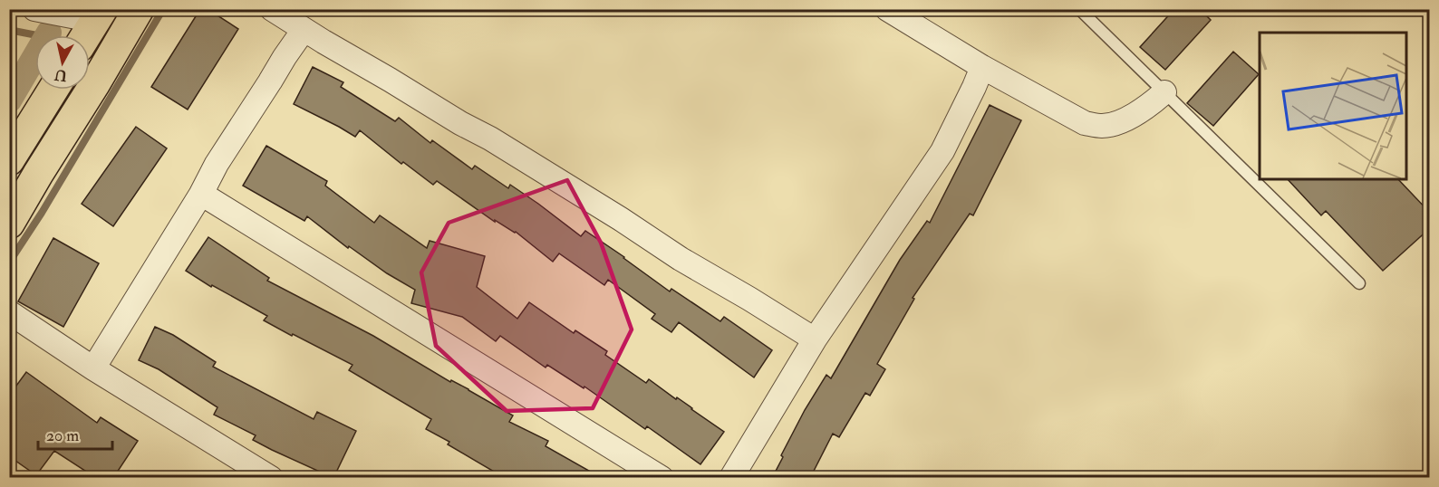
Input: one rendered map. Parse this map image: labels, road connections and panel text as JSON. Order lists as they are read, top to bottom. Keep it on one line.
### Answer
{"scale_bar":"20 m","north":"bottom"}
